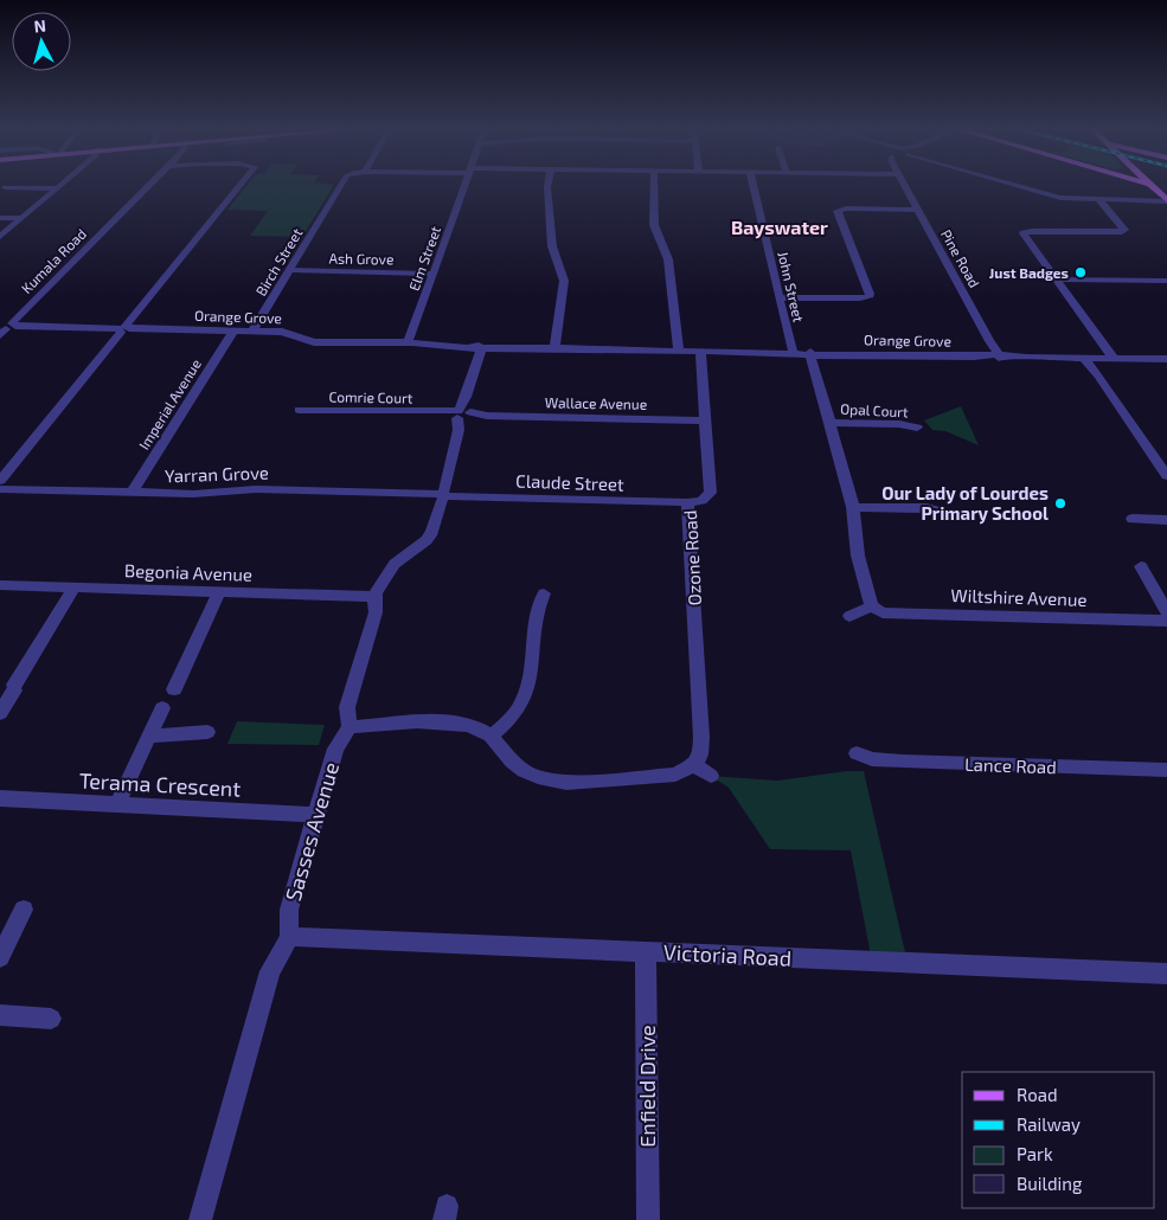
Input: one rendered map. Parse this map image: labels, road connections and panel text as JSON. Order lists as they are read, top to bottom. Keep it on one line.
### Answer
{"streets":{"street":["Ash Grove","Elm Street","Pine Road","Kumala Road","Birch Street","John Street","Orange Grove","Comrie Court","Wallace Avenue","Imperial Avenue","Opal Court","Yarran Grove","Claude Street","Ozone Road","Begonia Avenue","Wiltshire Avenue","Lance Road","Terama Crescent","Sasses Avenue","Victoria Road","Enfield Drive"]},"crossings":[["Ash Grove","Elm Street"],["Ash Grove","Birch Street"],["Elm Street","Orange Grove"],["Pine Road","Orange Grove"],["Kumala Road","Orange Grove"],["Birch Street","Orange Grove"],["John Street","Orange Grove"],["Orange Grove","Imperial Avenue"],["Orange Grove","Ozone Road"],["Comrie Court","Wallace Avenue"],["Wallace Avenue","Ozone Road"],["Imperial Avenue","Yarran Grove"],["Yarran Grove","Claude Street"],["Claude Street","Ozone Road"],["Terama Crescent","Sasses Avenue"],["Sasses Avenue","Victoria Road"],["Victoria Road","Enfield Drive"]],"districts":["Bayswater"],"places":["Just Badges","Our Lady of Lourdes Primary School"],"legend":["Road","Railway","Park","Building"],"north":"top"}
